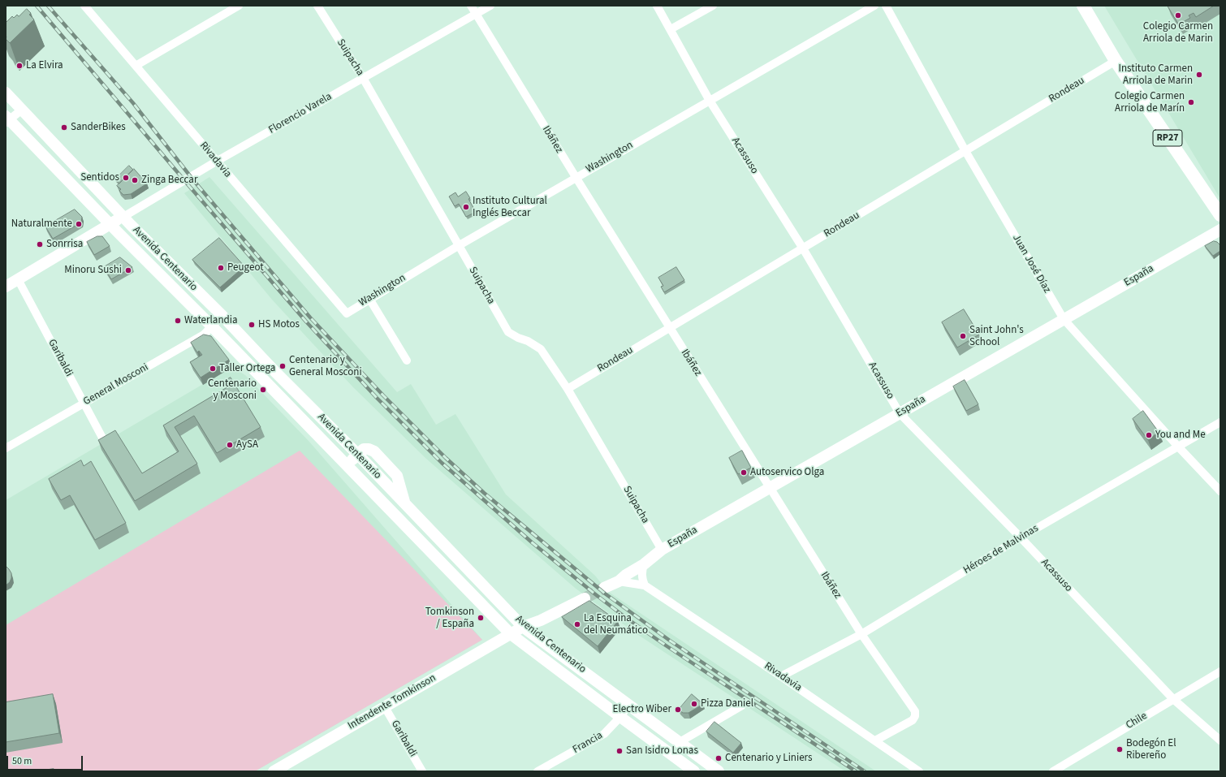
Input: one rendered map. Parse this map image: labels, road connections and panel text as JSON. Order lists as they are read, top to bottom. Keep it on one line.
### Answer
{"streets":{"main road":["Florencio Varela","RP27","Avenida Centenario","España","Intendente Tomkinson"],"street":["Suipacha","Rondeau","Ibáñez","Acassuso","Washington","Rivadavia","Juan José Díaz","Garibaldi","General Mosconi","Héroes de Malvinas","Chile","Francia"]},"crossings":[["Suipacha","Rondeau"],["Suipacha","Florencio Varela"],["Suipacha","Washington"],["Suipacha","España"],["Rondeau","RP27"],["Rondeau","Ibáñez"],["Rondeau","Acassuso"],["Rondeau","Juan José Díaz"],["Florencio Varela","Ibáñez"],["Florencio Varela","Rivadavia"],["Florencio Varela","Avenida Centenario"],["Florencio Varela","Garibaldi"],["Ibáñez","Washington"],["Ibáñez","Rivadavia"],["Ibáñez","España"],["Ibáñez","Héroes de Malvinas"],["Acassuso","Washington"],["Acassuso","España"],["Acassuso","Héroes de Malvinas"],["Acassuso","Chile"],["Washington","Rivadavia"],["Rivadavia","España"],["Rivadavia","Héroes de Malvinas"],["Avenida Centenario","General Mosconi"],["Avenida Centenario","Intendente Tomkinson"],["Avenida Centenario","Francia"],["Juan José Díaz","España"],["Juan José Díaz","Héroes de Malvinas"],["Garibaldi","General Mosconi"],["Garibaldi","Intendente Tomkinson"]],"places":["Colegio Carmen Arriola de Marin","La Elvira","Instituto Carmen Arriola de Marin","Colegio Carmen Arriola de Marín","SanderBikes","Sentidos","Zinga Beccar","Instituto Cultural Inglés Beccar","Naturalmente","Sonrrisa","Peugeot","Minoru Sushi","Waterlandia","HS Motos","Saint John's School","Centenario y General Mosconi","Taller Ortega","Centenario y Mosconi","You and Me","AySA","Autoservico Olga","Tomkinson / España","La Esquina del Neumático","Pizza Daniel","Electro Wiber","Bodegón El Ribereño","San Isidro Lonas","Centenario y Liniers"],"scale_bar":"50 m"}
